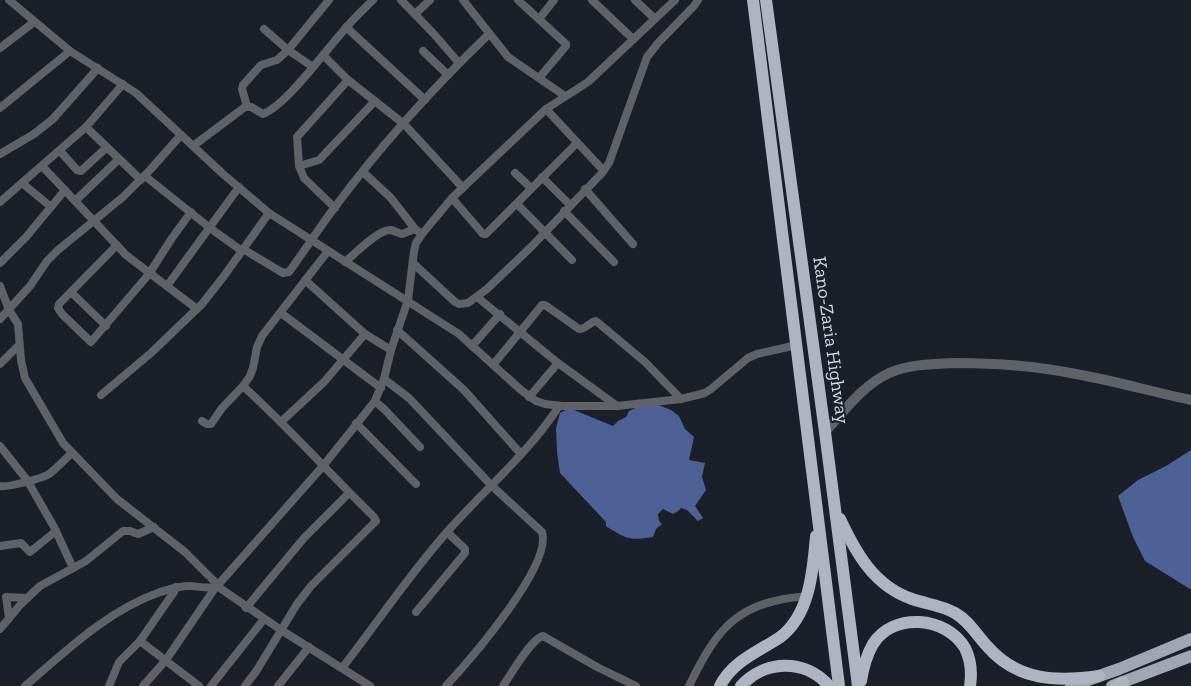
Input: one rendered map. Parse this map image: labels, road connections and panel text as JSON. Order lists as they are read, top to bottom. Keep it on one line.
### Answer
{"streets":{"highway":["Kano-Zaria Highway"]}}
